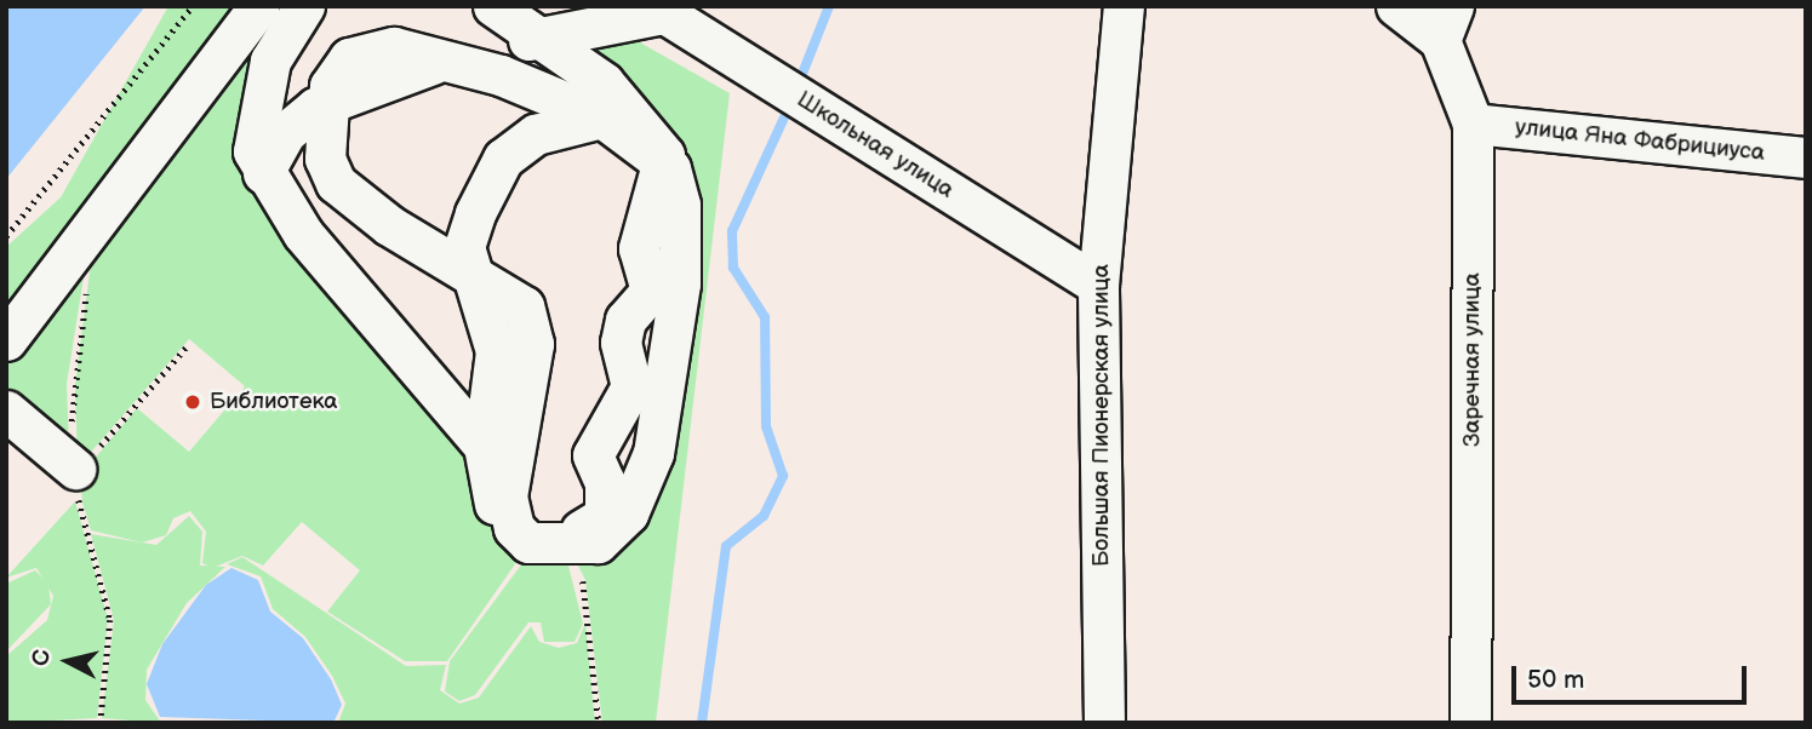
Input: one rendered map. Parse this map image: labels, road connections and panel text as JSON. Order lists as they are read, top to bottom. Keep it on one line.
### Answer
{"streets":{"street":["улица Яна Фабрициуса","Школьная улица","Заречная улица","Большая Пионерская улица"]},"crossings":[["улица Яна Фабрициуса","Заречная улица"],["Школьная улица","Большая Пионерская улица"]],"places":["Библиотека"],"scale_bar":"50 m","north":"left"}
